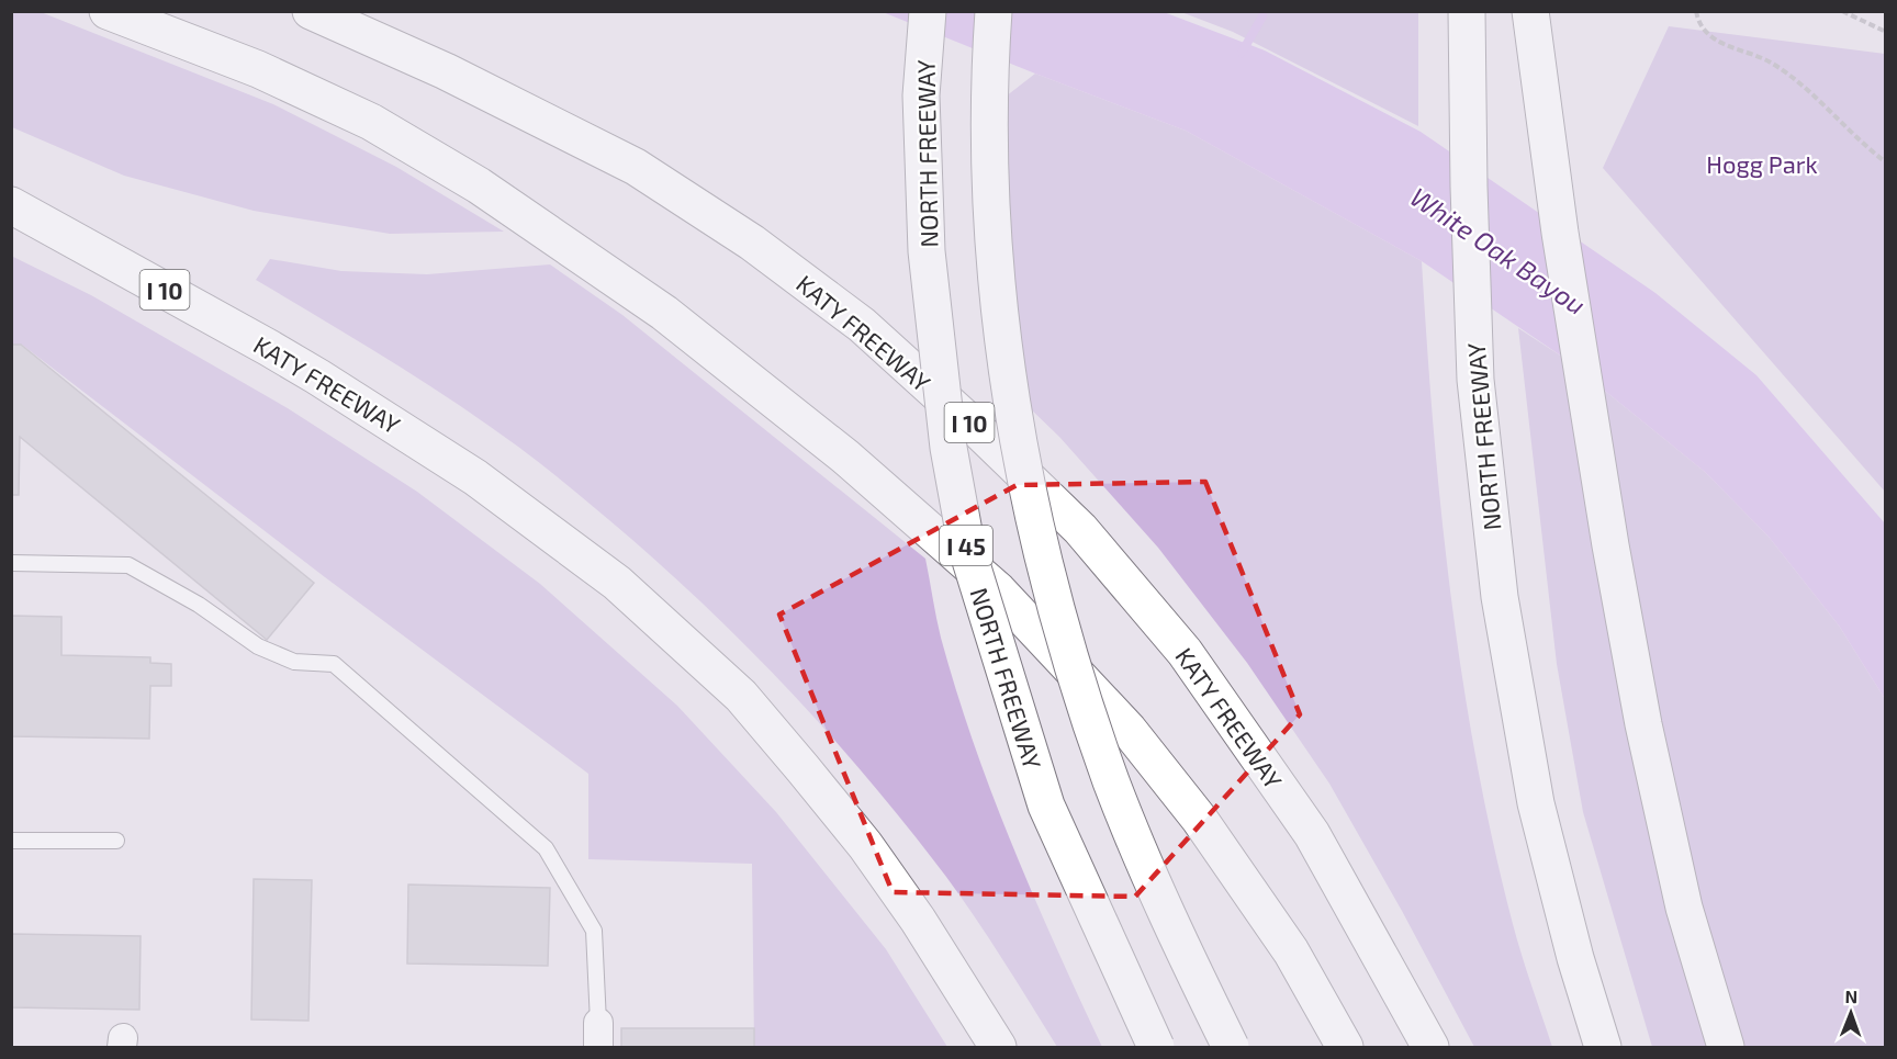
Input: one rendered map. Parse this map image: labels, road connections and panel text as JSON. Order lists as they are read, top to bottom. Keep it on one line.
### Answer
{"streets":{"highway":["NORTH FREEWAY","I 10","KATY FREEWAY","I 45"]},"water":["White Oak Bayou"],"parks":["Hogg Park"],"north":"top"}
